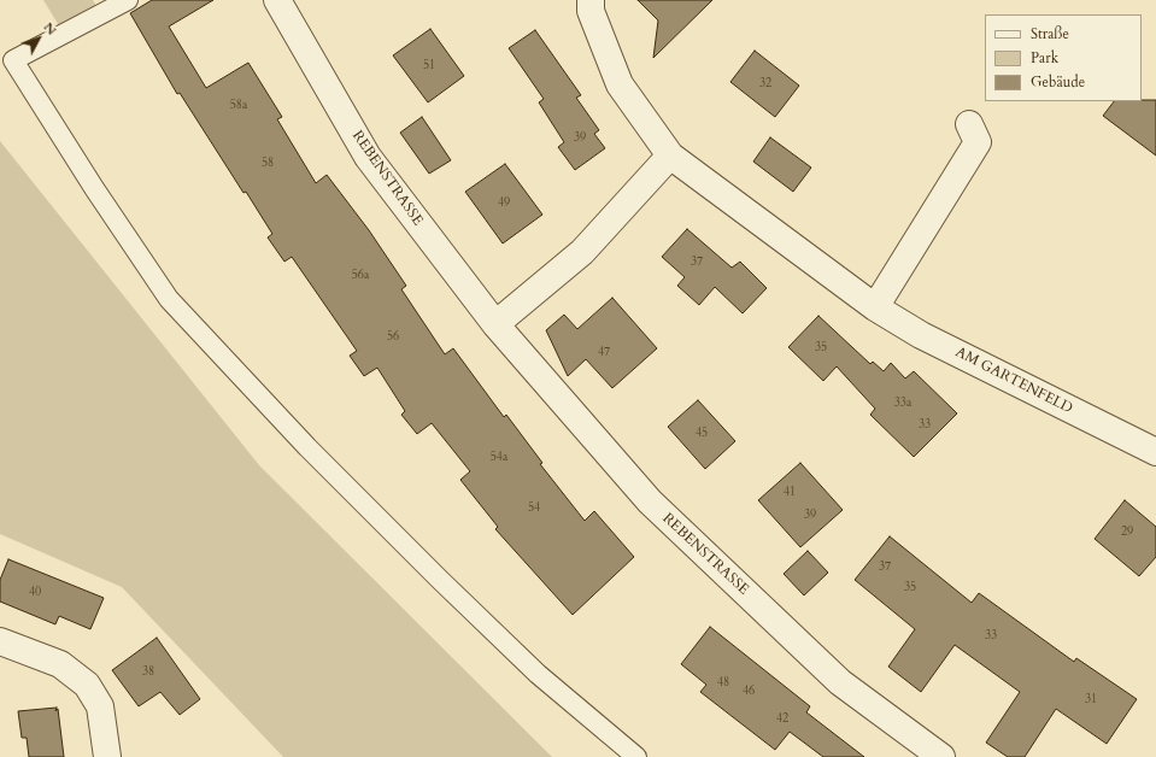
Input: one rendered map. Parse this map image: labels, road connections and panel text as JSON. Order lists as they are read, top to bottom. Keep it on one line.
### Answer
{"streets":{"street":["REBENSTRASSE","AM GARTENFELD"]},"house_numbers":["51","32","58a","39","58","49","37","56a","56","35","47","33a","33","45","54a","41","54","39","29","37","35","40","33","38","48","46","31","42"],"legend":["Straße","Park","Gebäude"],"north":"top right"}
